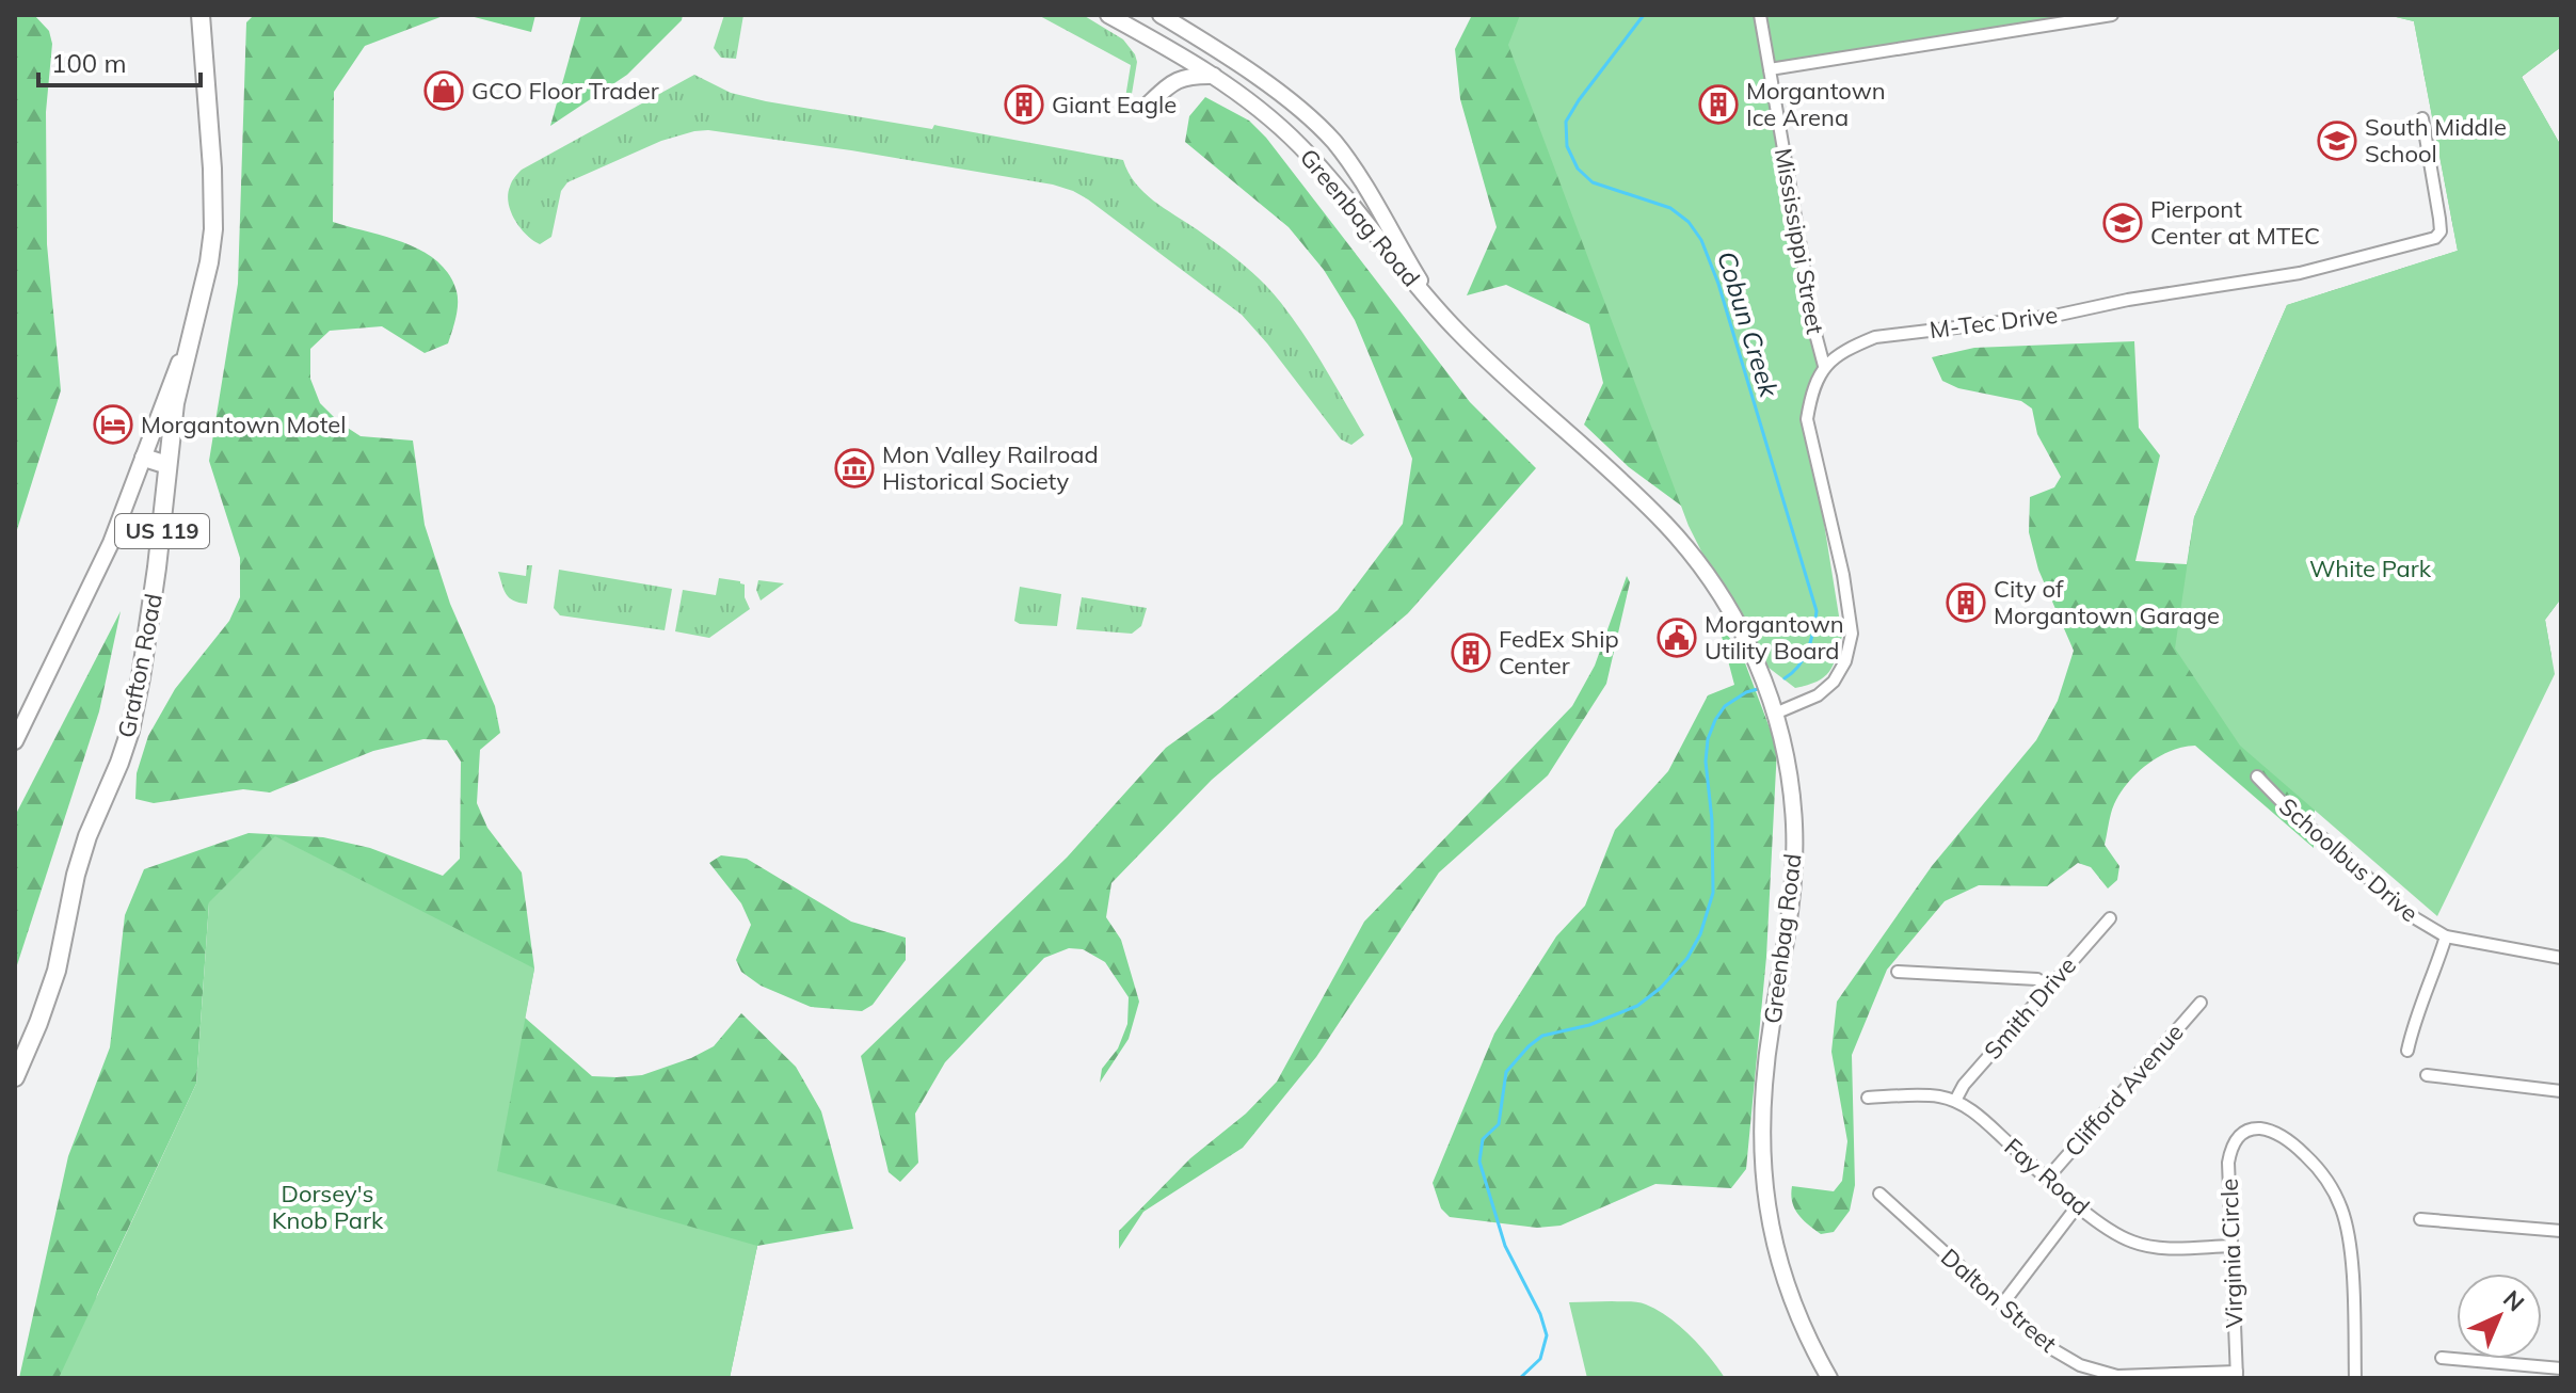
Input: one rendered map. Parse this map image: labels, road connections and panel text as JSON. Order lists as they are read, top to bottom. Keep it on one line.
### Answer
{"streets":{"main road":["Greenbag Road","US 119","Grafton Road"],"street":["Mississippi Street","M-Tec Drive","Schoolbus Drive","Smith Drive","Clifford Avenue","Fay Road","Virginia Circle","Dalton Street"]},"crossings":[["Mississippi Street","M-Tec Drive"],["US 119","Grafton Road"],["Smith Drive","Fay Road"],["Clifford Avenue","Fay Road"],["Fay Road","Virginia Circle"],["Virginia Circle","Dalton Street"]],"water":["Cobun Creek"],"parks":["White Park","Dorsey's Knob Park"],"places":{"shop":["GCO Floor Trader"],"building":["Giant Eagle","Morgantown Ice Arena","City of Morgantown Garage","FedEx Ship Center"],"school or university":["South Middle School","Pierpont Center at MTEC"],"hotel":["Morgantown Motel"],"museum":["Mon Valley Railroad Historical Society"],"public building":["Morgantown Utility Board"]},"scale_bar":"100 m","north":"top right"}
